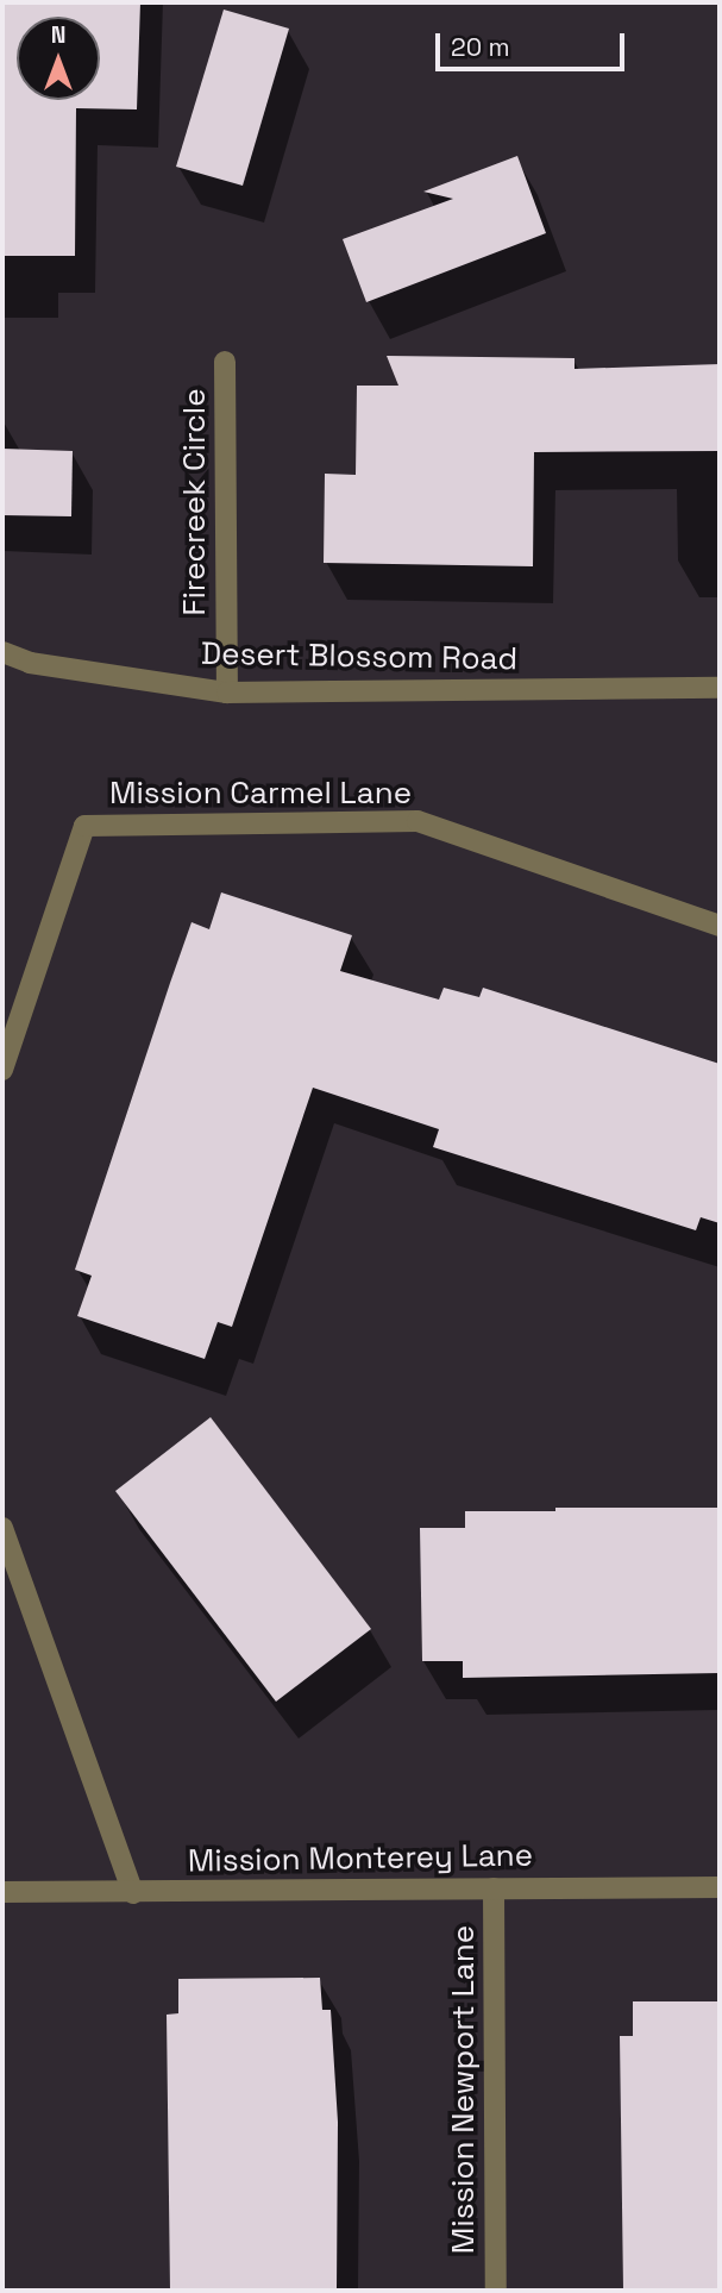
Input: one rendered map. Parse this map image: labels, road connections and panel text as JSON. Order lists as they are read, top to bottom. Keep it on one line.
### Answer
{"streets":{"street":["Firecreek Circle","Desert Blossom Road","Mission Carmel Lane","Mission Monterey Lane","Mission Newport Lane"]},"crossings":[["Firecreek Circle","Desert Blossom Road"],["Mission Monterey Lane","Mission Newport Lane"]],"scale_bar":"20 m","north":"top"}
